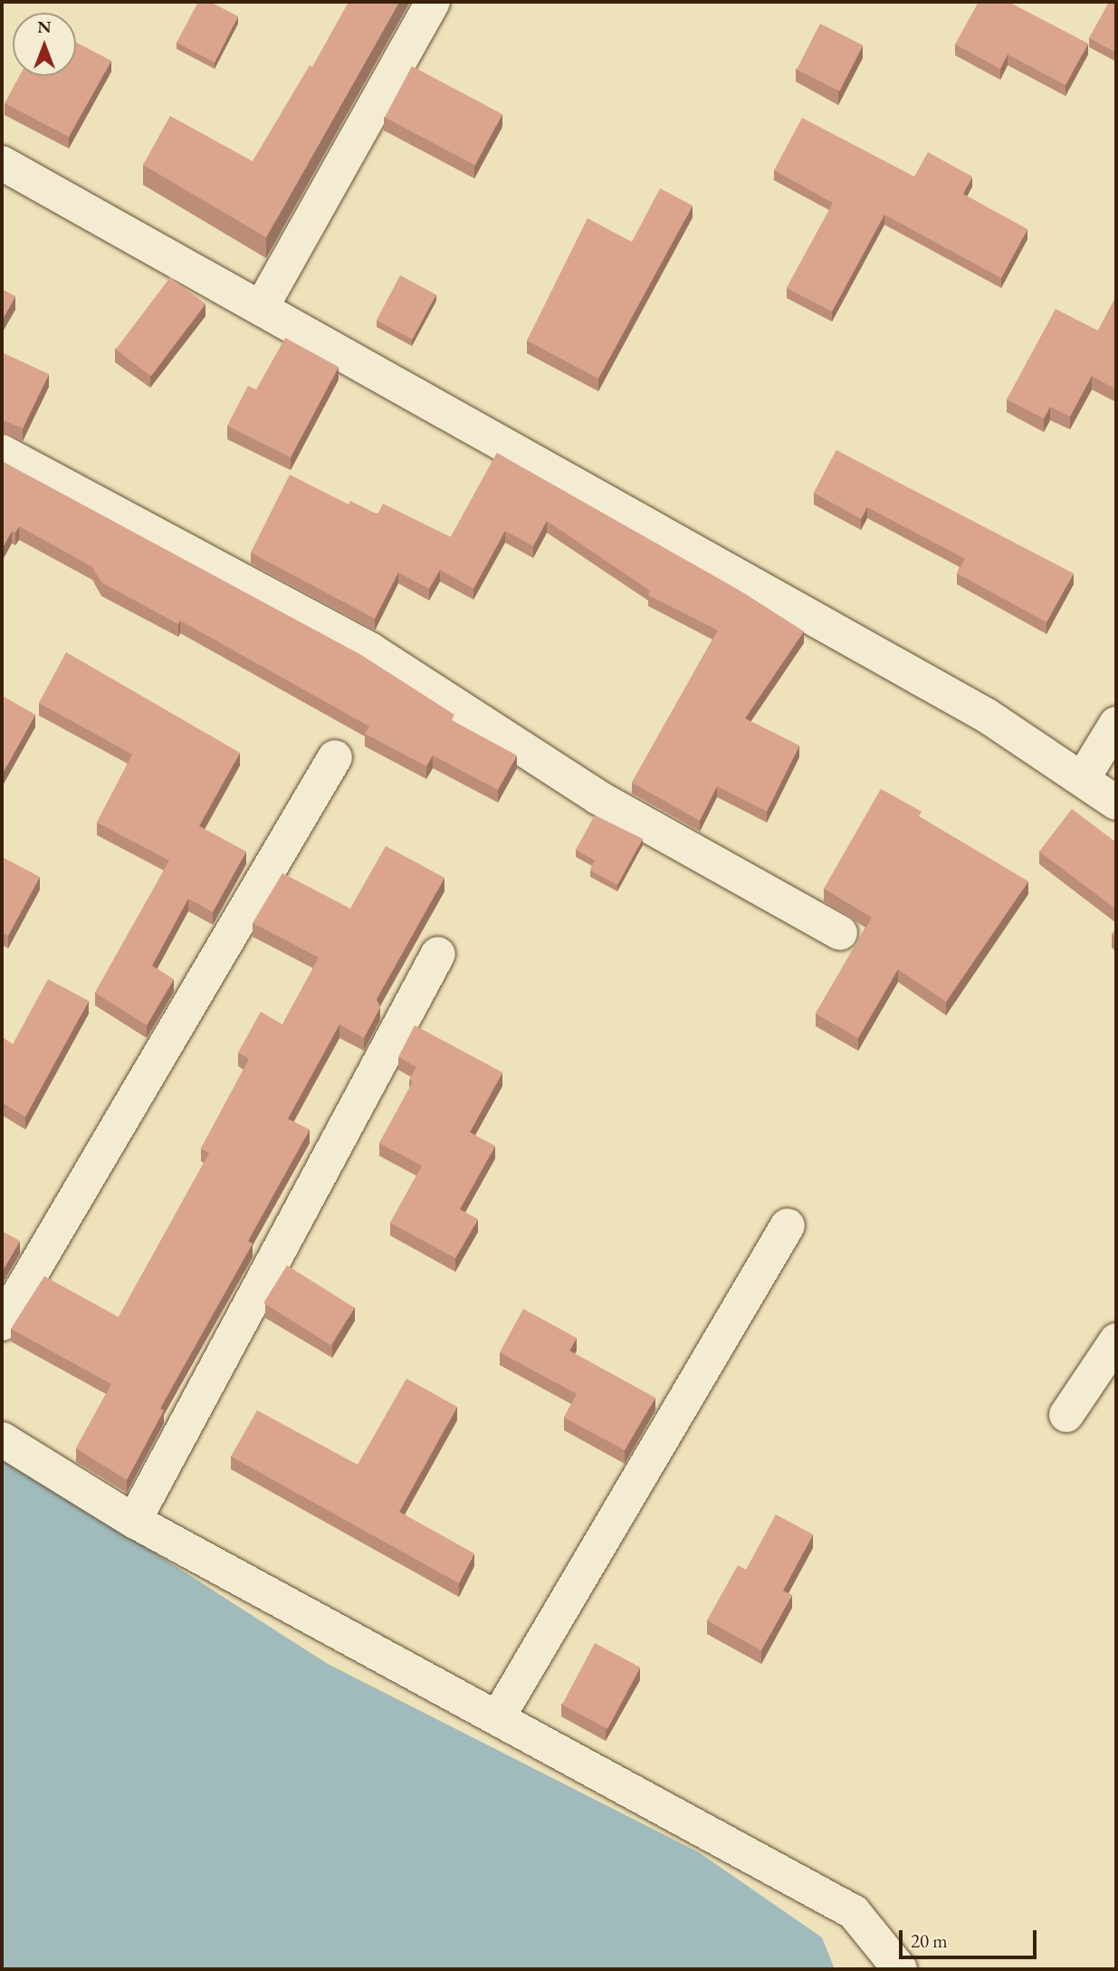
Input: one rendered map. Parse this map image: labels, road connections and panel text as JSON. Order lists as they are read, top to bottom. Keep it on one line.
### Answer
{"scale_bar":"20 m","north":"top"}
